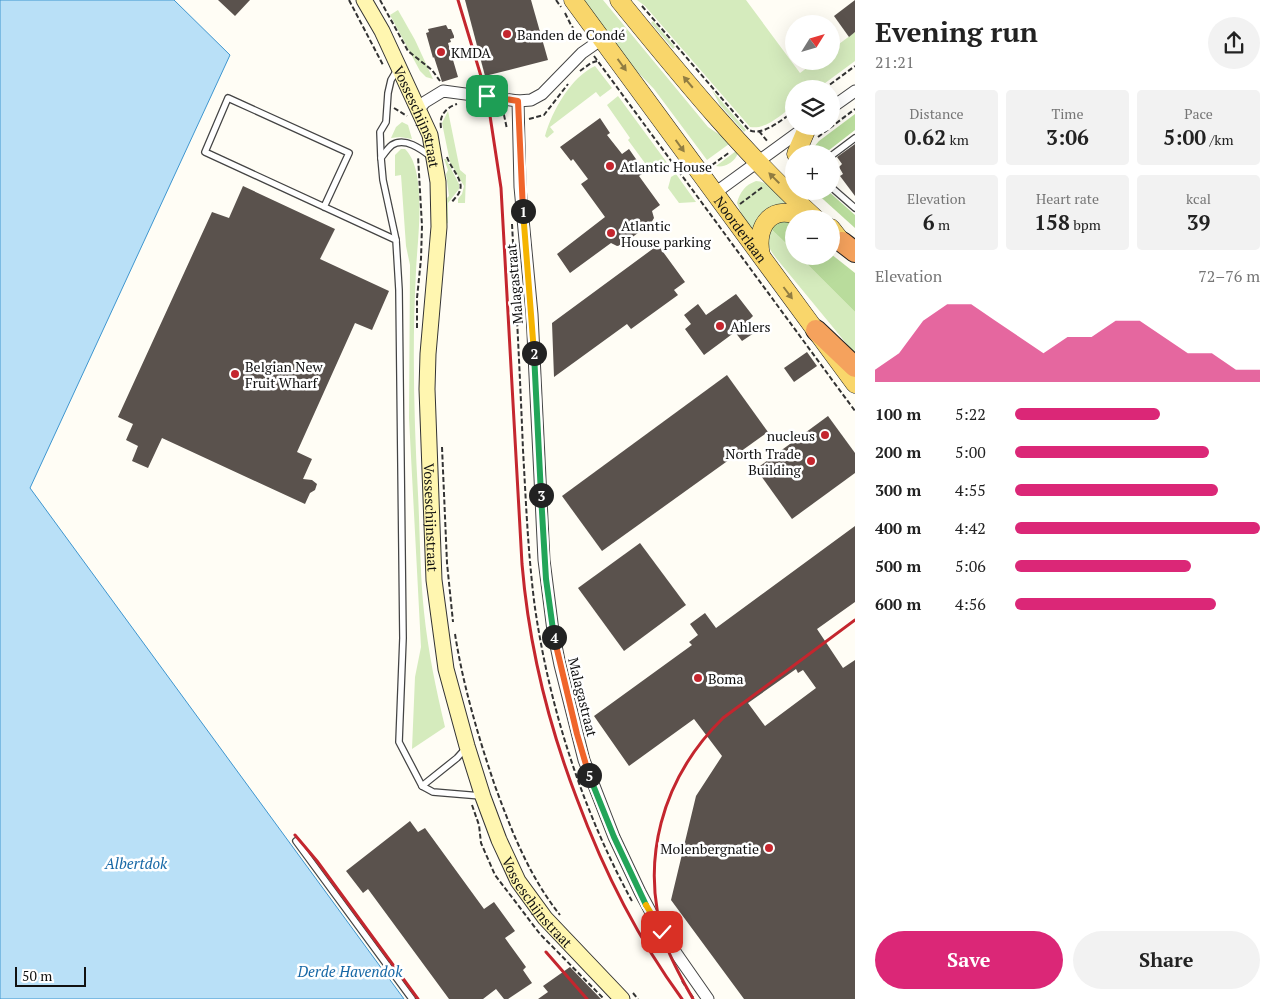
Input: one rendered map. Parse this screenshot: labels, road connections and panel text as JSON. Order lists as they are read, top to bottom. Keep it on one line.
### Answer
{"streets":{"main road":["Noorderlaan"],"street":["Vosseschijnstraat","Malagastraat"]},"water":["Albertdok","Derde Havendok"],"places":["Banden de Condé","KMDA","Atlantic House","Atlantic House parking","Ahlers","Belgian New Fruit Wharf","nucleus","North Trade Building","Boma","Molenbergnatie"],"scale_bar":"50 m","north":"top right","page":{"heading":["Evening run","21:21"],"map_buttons":["+","−"],"stats":[["Distance","0.62 km"],["Time","3:06"],["Pace","5:00 /km"],["Elevation","6 m"],["Heart rate","158 bpm"],["kcal","39"]],"pins":["1","2","3","4","5"],"chart":["Elevation","72–76 m"],"list":[{"name":"100 m","note":"5:22"},{"name":"200 m","note":"5:00"},{"name":"300 m","note":"4:55"},{"name":"400 m","note":"4:42"},{"name":"500 m","note":"5:06"},{"name":"600 m","note":"4:56"}],"buttons":["Save","Share"],"scale":"50 m"}}
